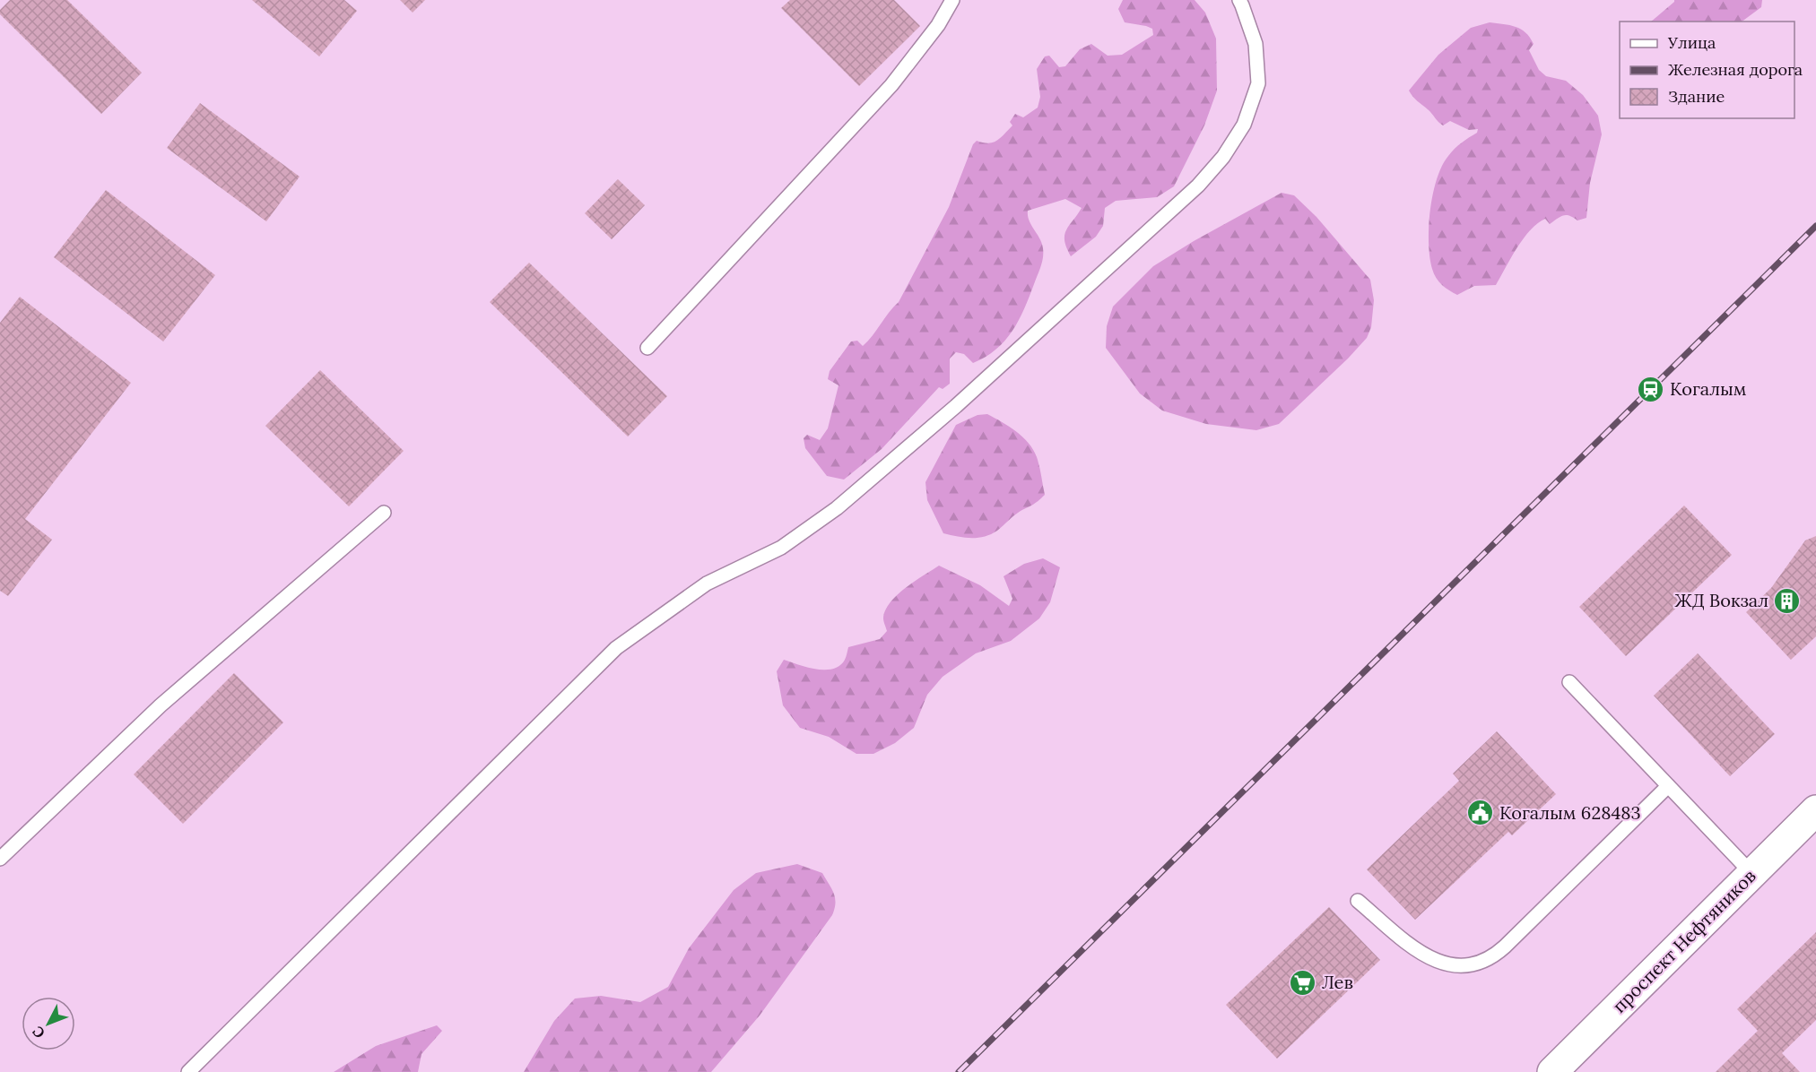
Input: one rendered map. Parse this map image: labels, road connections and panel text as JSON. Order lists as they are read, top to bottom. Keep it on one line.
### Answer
{"streets":{"main road":["проспект Нефтяников"]},"places":{"station":["Когалым"],"building":["ЖД Вокзал"],"public building":["Когалым 628483"],"supermarket":["Лев"]},"legend":["Улица","Железная дорога","Здание"],"north":"bottom left"}
